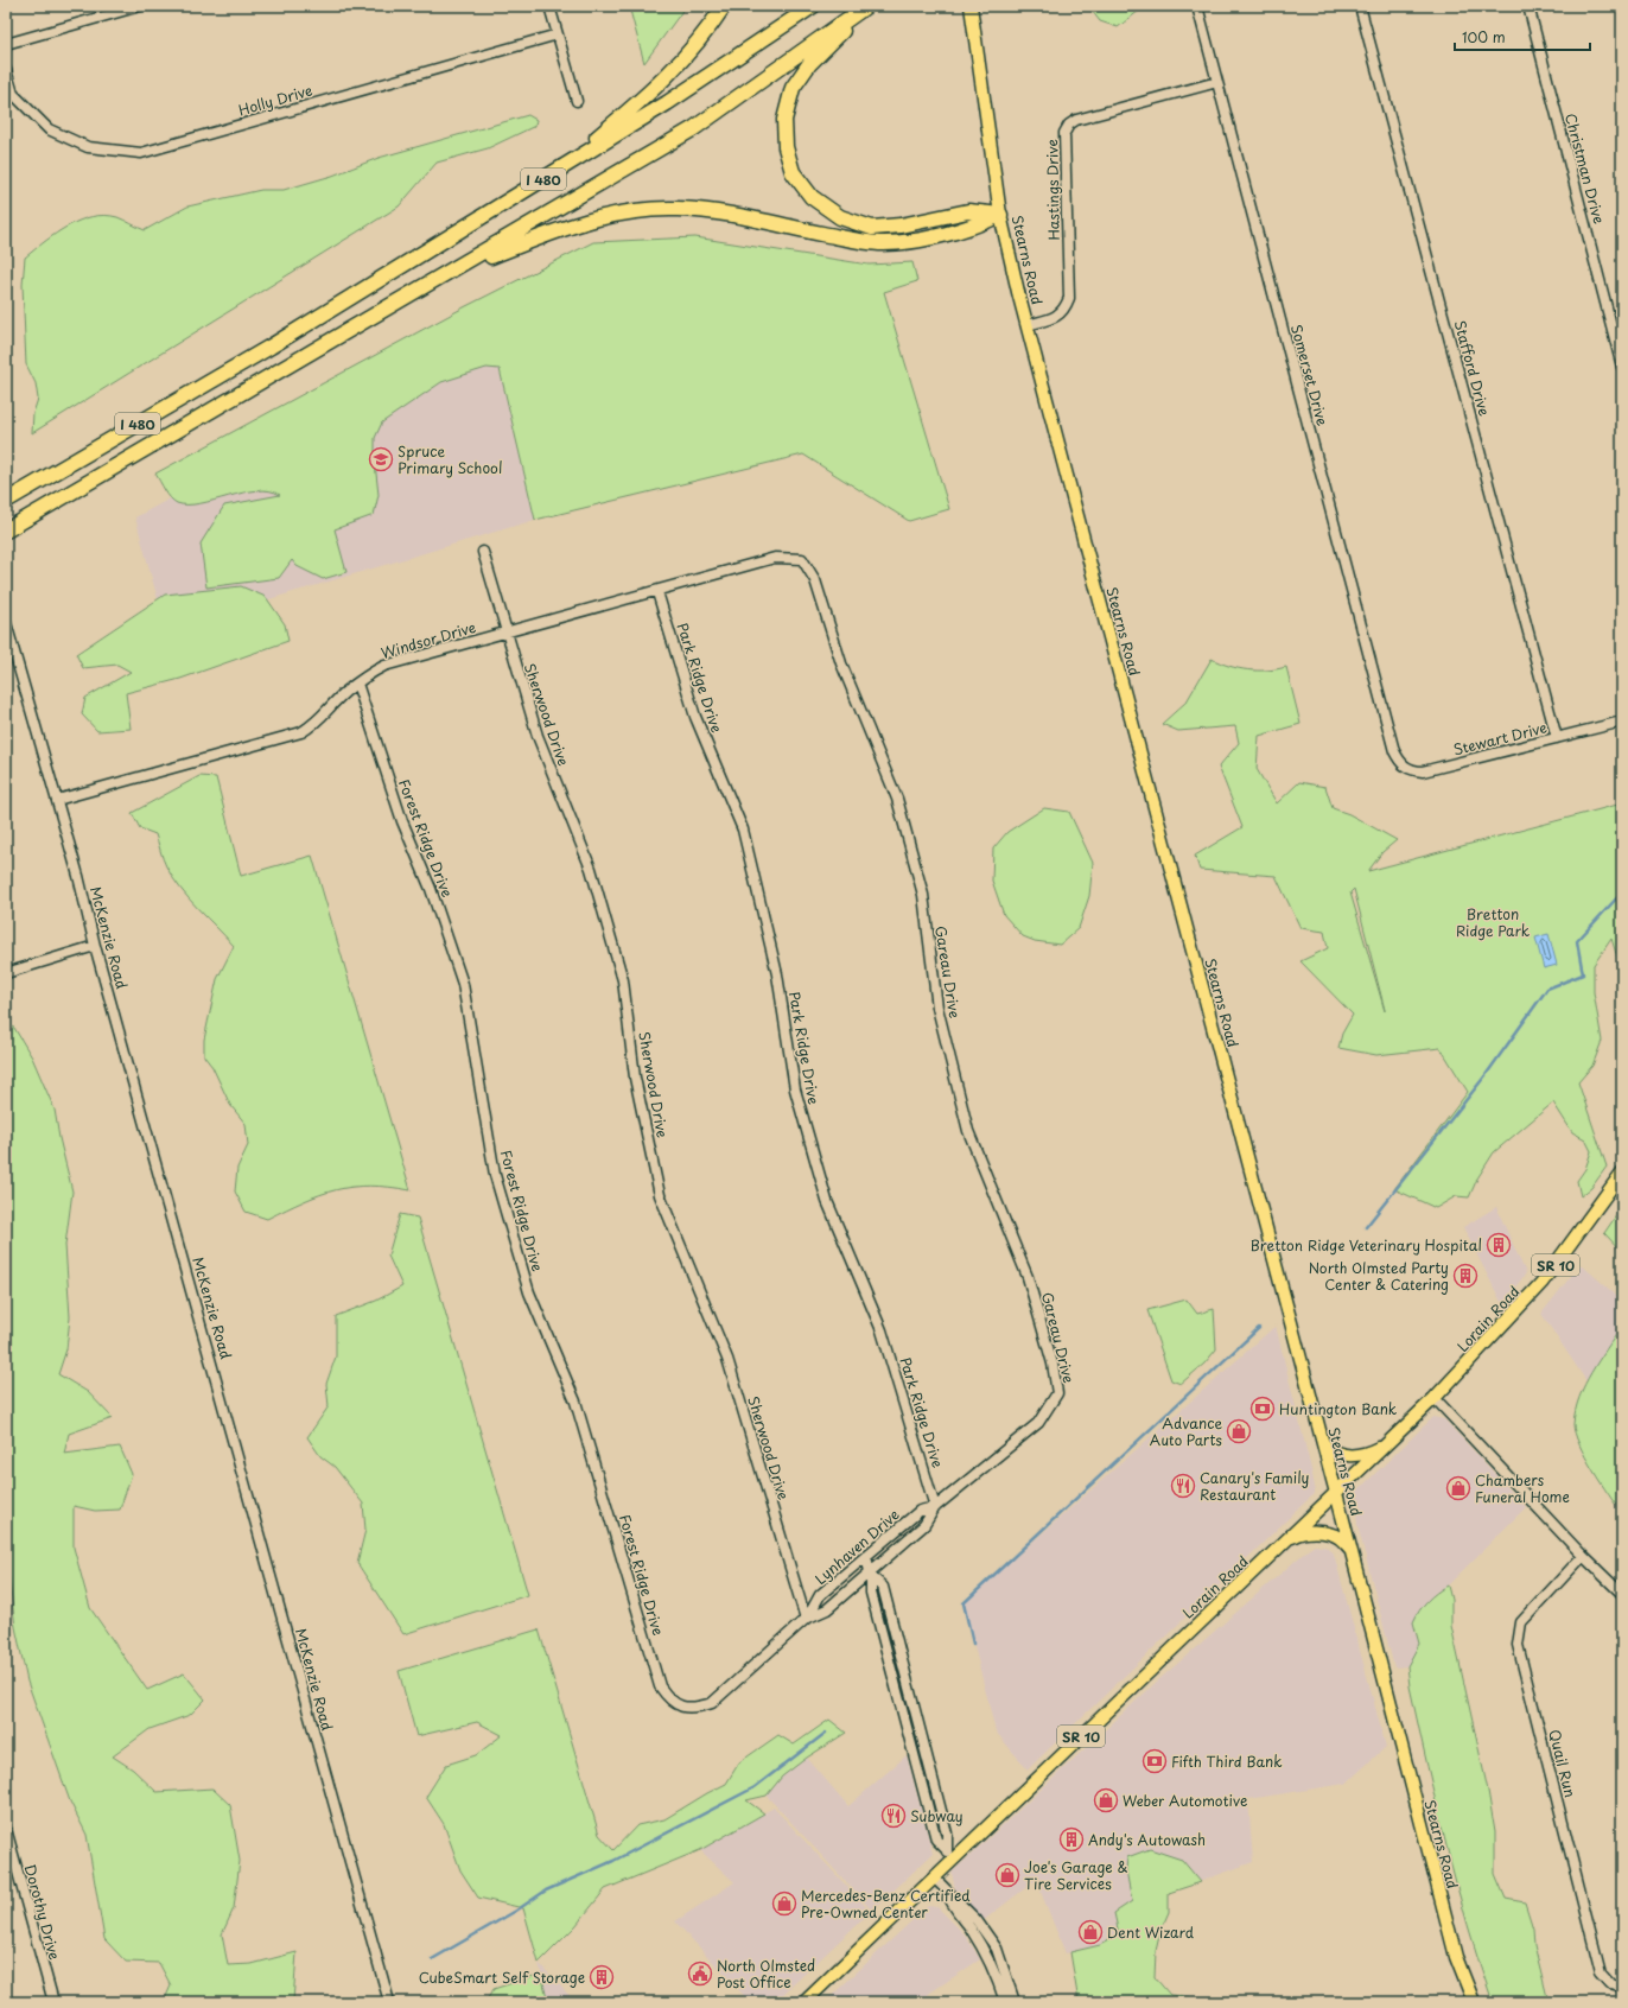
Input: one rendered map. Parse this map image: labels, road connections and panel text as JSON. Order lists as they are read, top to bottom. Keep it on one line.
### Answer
{"streets":{"highway":["I 480"],"main road":["Stearns Road","SR 10","Lorain Road"],"street":["Holly Drive","Christman Drive","Hastings Drive","Stafford Drive","Somerset Drive","Windsor Drive","Park Ridge Drive","Sherwood Drive","Stewart Drive","Forest Ridge Drive","McKenzie Road","Gareau Drive","Lynhaven Drive","Quail Run","Dorothy Drive"]},"crossings":[["Hastings Drive","Stearns Road"],["Hastings Drive","Somerset Drive"],["Stearns Road","Lorain Road"],["Stafford Drive","Stewart Drive"],["Somerset Drive","Stewart Drive"],["Windsor Drive","Park Ridge Drive"],["Windsor Drive","Sherwood Drive"],["Windsor Drive","Forest Ridge Drive"],["Windsor Drive","McKenzie Road"],["Windsor Drive","Gareau Drive"],["Park Ridge Drive","Lynhaven Drive"],["Sherwood Drive","Lynhaven Drive"],["Forest Ridge Drive","Lynhaven Drive"],["Gareau Drive","Lynhaven Drive"]],"parks":["Bretton Ridge Park"],"places":{"school or university":["Spruce Primary School"],"building":["Bretton Ridge Veterinary Hospital","North Olmsted Party Center & Catering","Andy's Autowash","CubeSmart Self Storage"],"bank":["Huntington Bank","Fifth Third Bank"],"shop":["Advance Auto Parts","Chambers Funeral Home","Weber Automotive","Joe's Garage & Tire Services","Mercedes-Benz Certified Pre-Owned Center","Dent Wizard"],"restaurant":["Canary's Family Restaurant","Subway"],"public building":["North Olmsted Post Office"]},"scale_bar":"100 m"}
